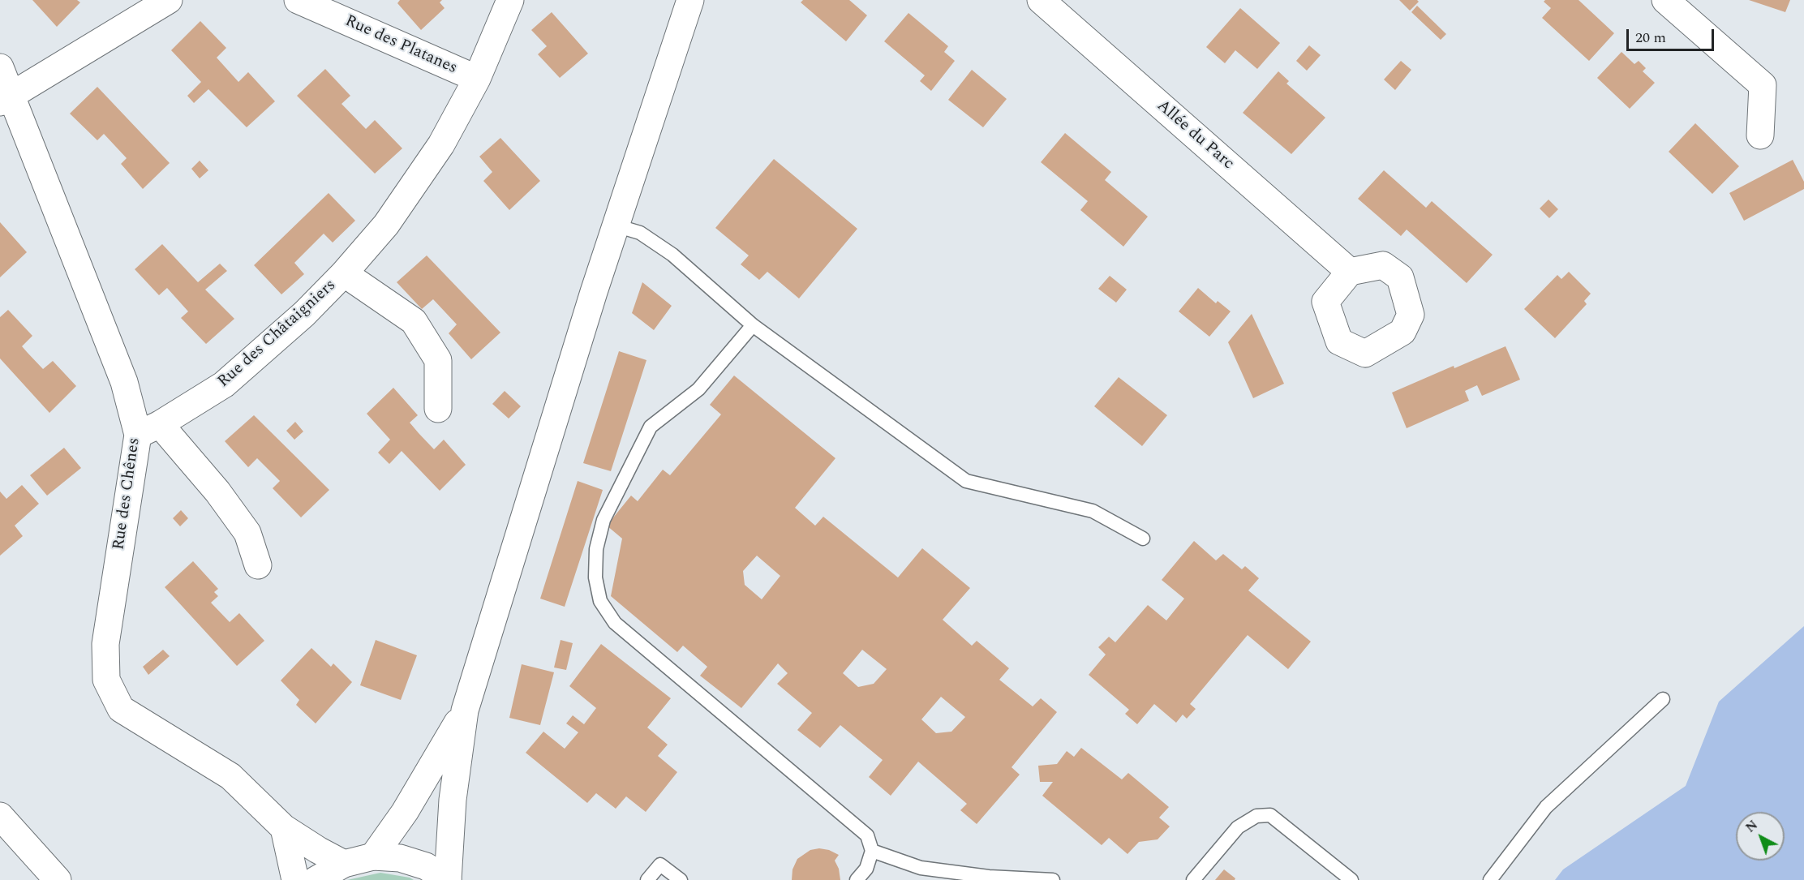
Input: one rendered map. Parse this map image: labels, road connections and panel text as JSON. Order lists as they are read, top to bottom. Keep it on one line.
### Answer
{"streets":{"street":["Rue des Platanes","Allée du Parc","Rue des Châtaigniers","Rue des Chênes"]},"crossings":[["Rue des Platanes","Rue des Châtaigniers"],["Rue des Châtaigniers","Rue des Chênes"]],"scale_bar":"20 m","north":"top left"}
